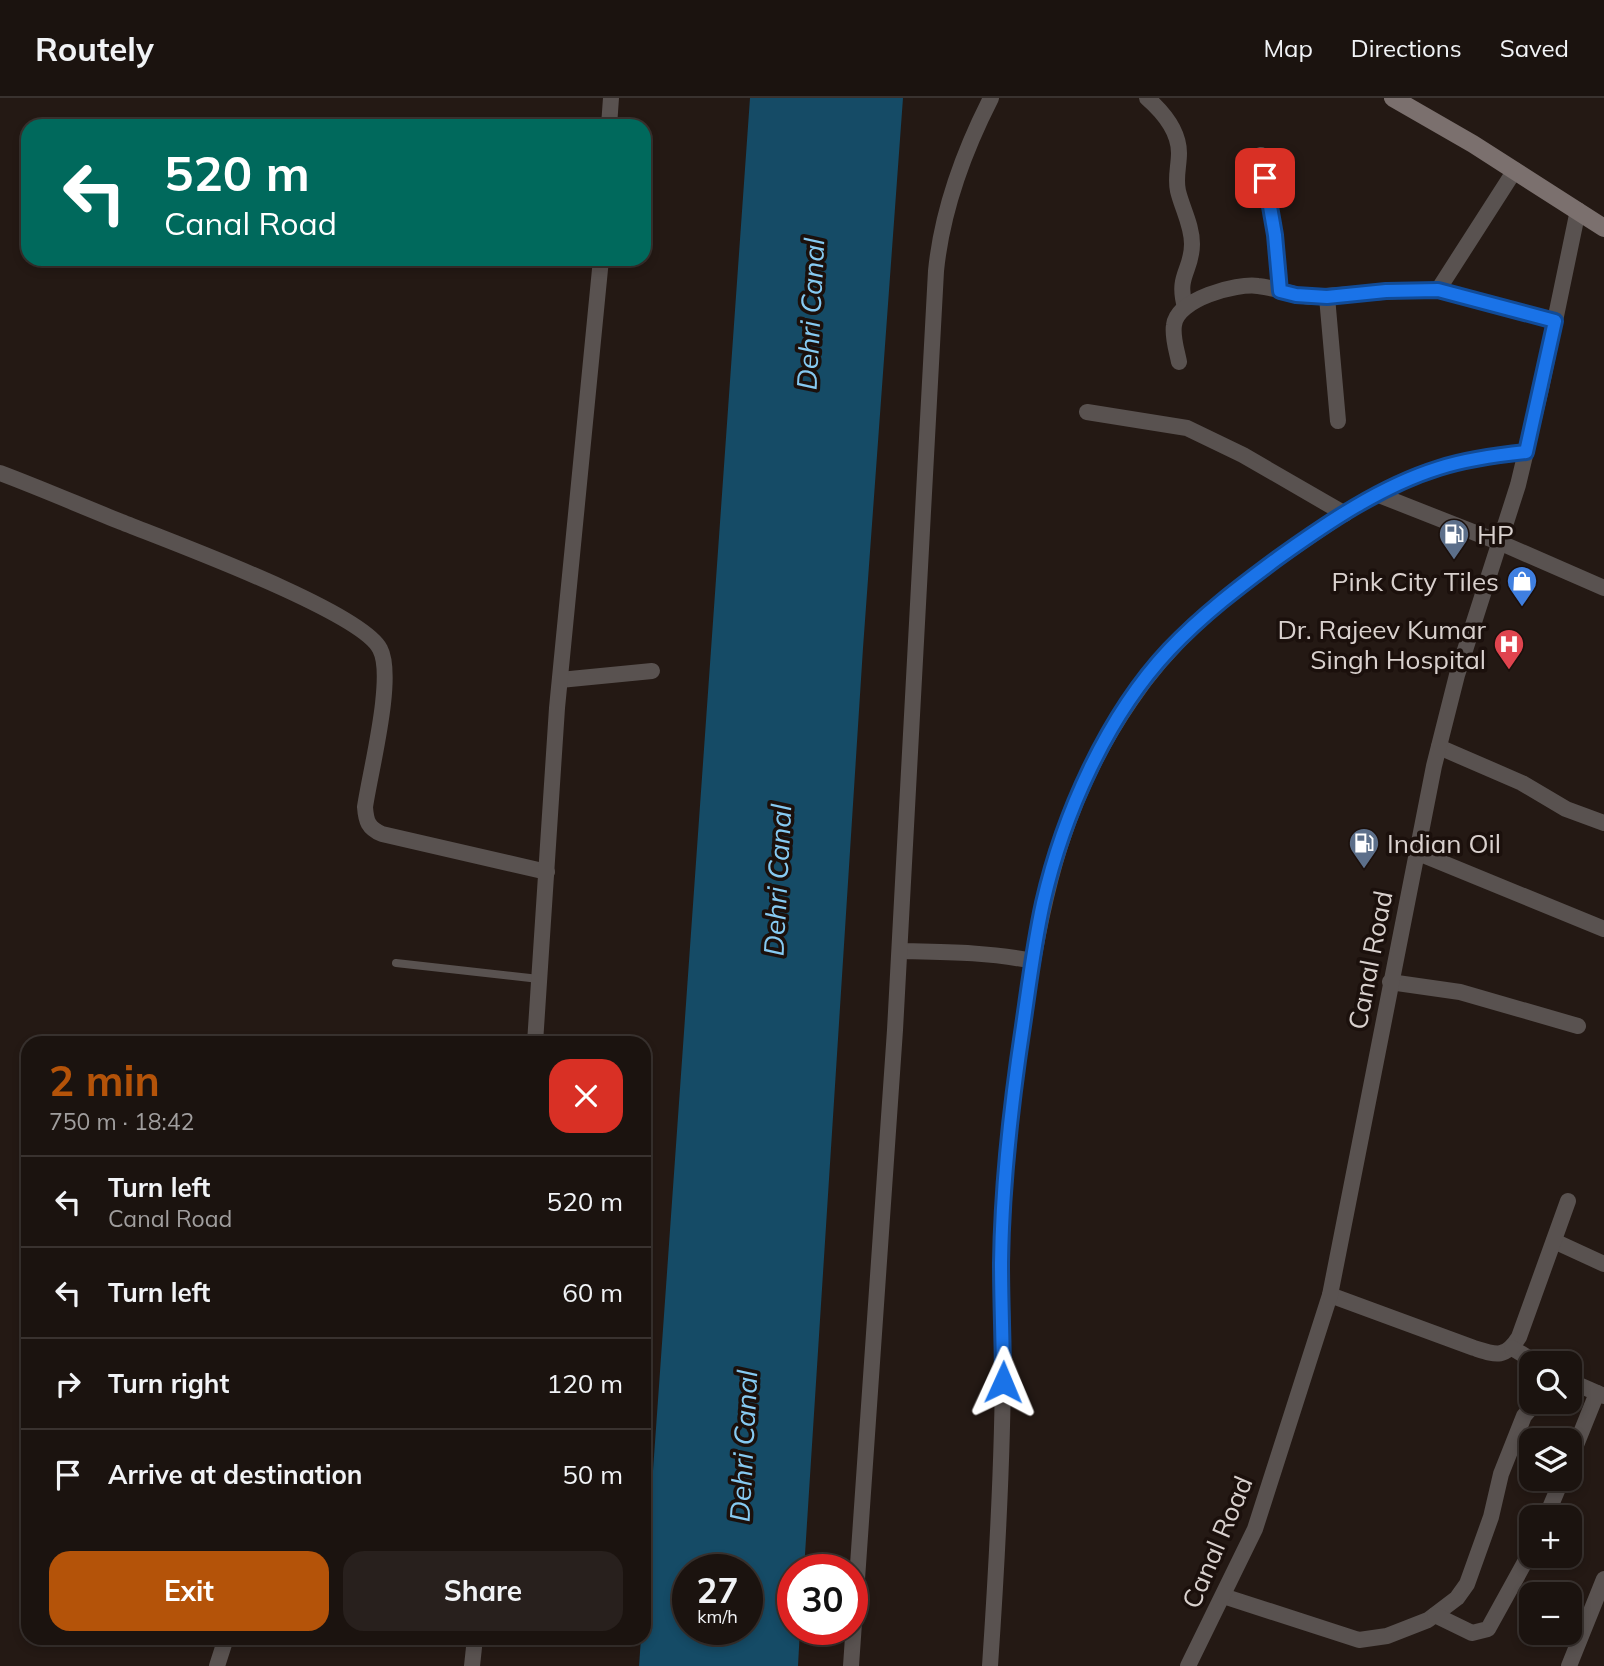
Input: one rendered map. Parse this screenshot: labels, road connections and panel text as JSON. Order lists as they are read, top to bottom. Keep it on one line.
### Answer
{"streets":{"street":["Canal Road"]},"water":["Dehri Canal"],"places":{"fuel station":["HP","Indian Oil"],"shop":["Pink City Tiles"],"hospital":["Dr. Rajeev Kumar Singh Hospital"]},"page":{"header":"Routely","nav":["Map","Directions","Saved"],"turn":["520 m","Canal Road"],"heading":["2 min","750 m · 18:42"],"list":[{"name":"Turn left","note":"Canal Road","value":"520 m"},{"name":"Turn left","value":"60 m"},{"name":"Turn right","value":"120 m"},{"name":"Arrive at destination","value":"50 m"}],"map_buttons":["+","−"],"buttons":["Exit","Share"],"speed":"27 km/h","limit":"30"}}
